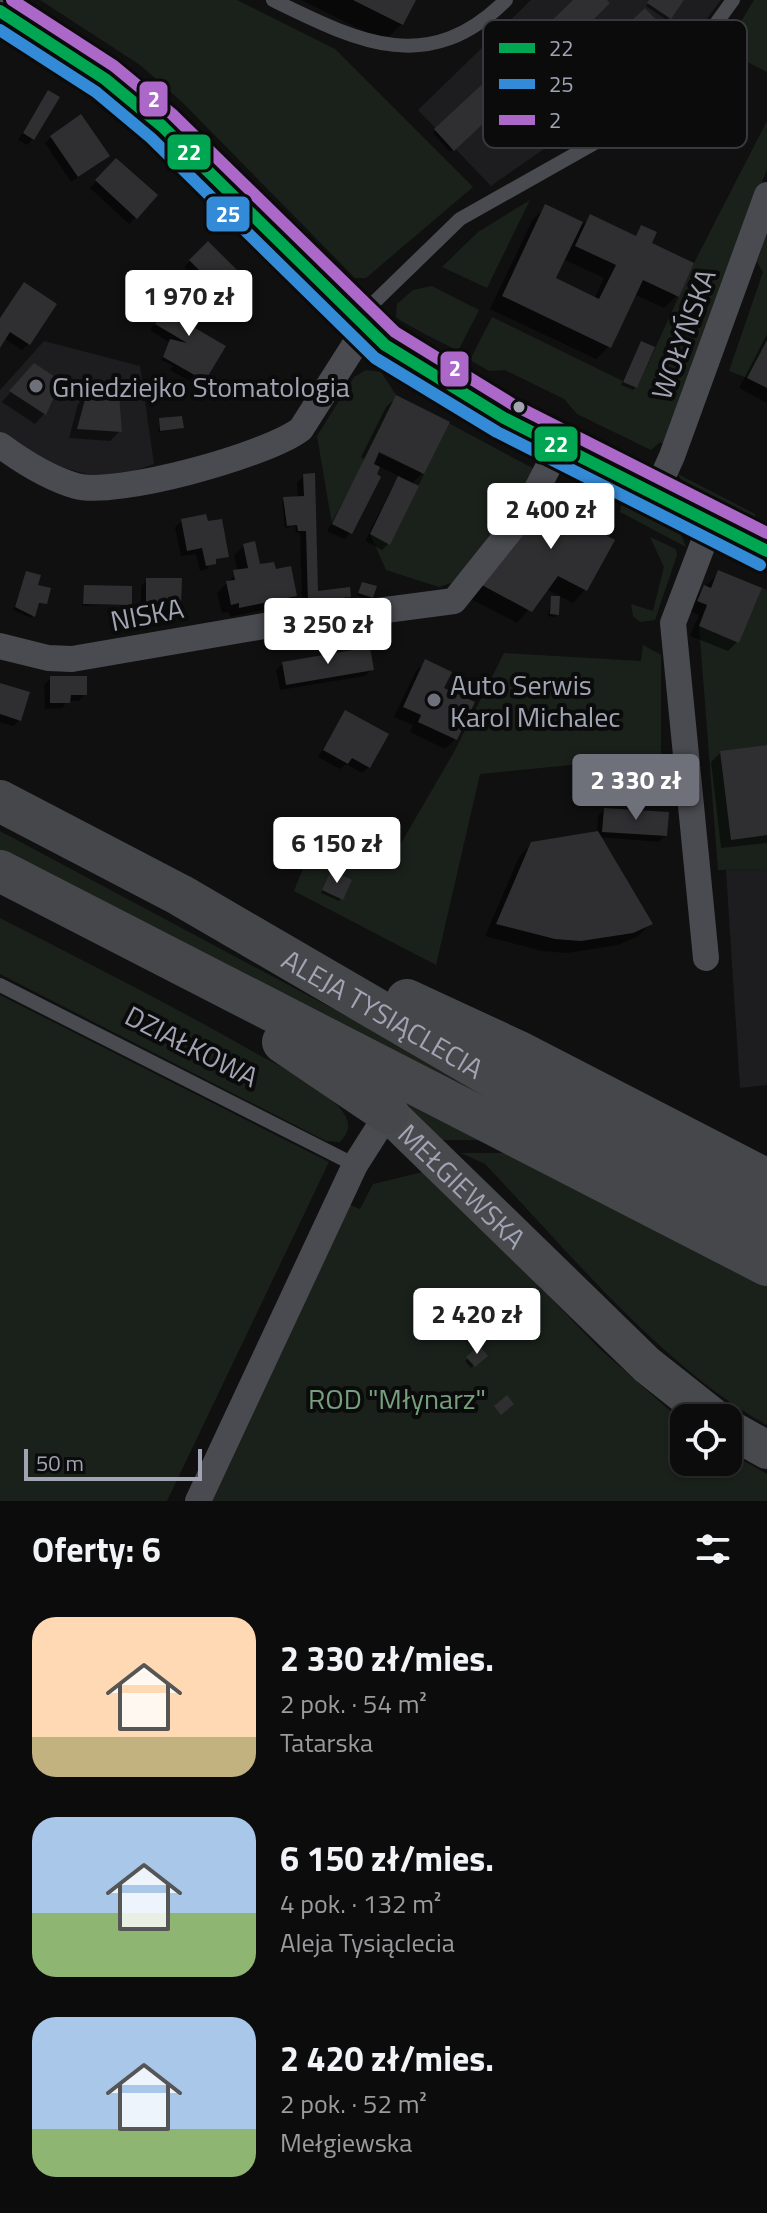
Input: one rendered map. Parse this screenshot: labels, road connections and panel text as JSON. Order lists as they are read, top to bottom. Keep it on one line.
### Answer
{"streets":{"main road":["ALEJA TYSIĄCLECIA","MEŁGIEWSKA"],"street":["WOŁYŃSKA","NISKA"],"lane":["DZIAŁKOWA"]},"parks":["ROD \"Młynarz\""],"places":["Gniedziejko Stomatologia","Auto Serwis Karol Michalec"],"lines":["transit line 2","transit line 22","transit line 25"],"legend":["22","25","2"],"scale_bar":"50 m","page":{"price":["1 970 zł","2 400 zł","3 250 zł","2 330 zł","6 150 zł","2 420 zł"],"scale":"50 m","heading":"Oferty: 6","list":[{"name":"2 330 zł/mies.","note":"2 pok. · 54 m² · Tatarska"},{"name":"6 150 zł/mies.","note":"4 pok. · 132 m² · Aleja Tysiąclecia"},{"name":"2 420 zł/mies.","note":"2 pok. · 52 m² · Mełgiewska"}]}}
